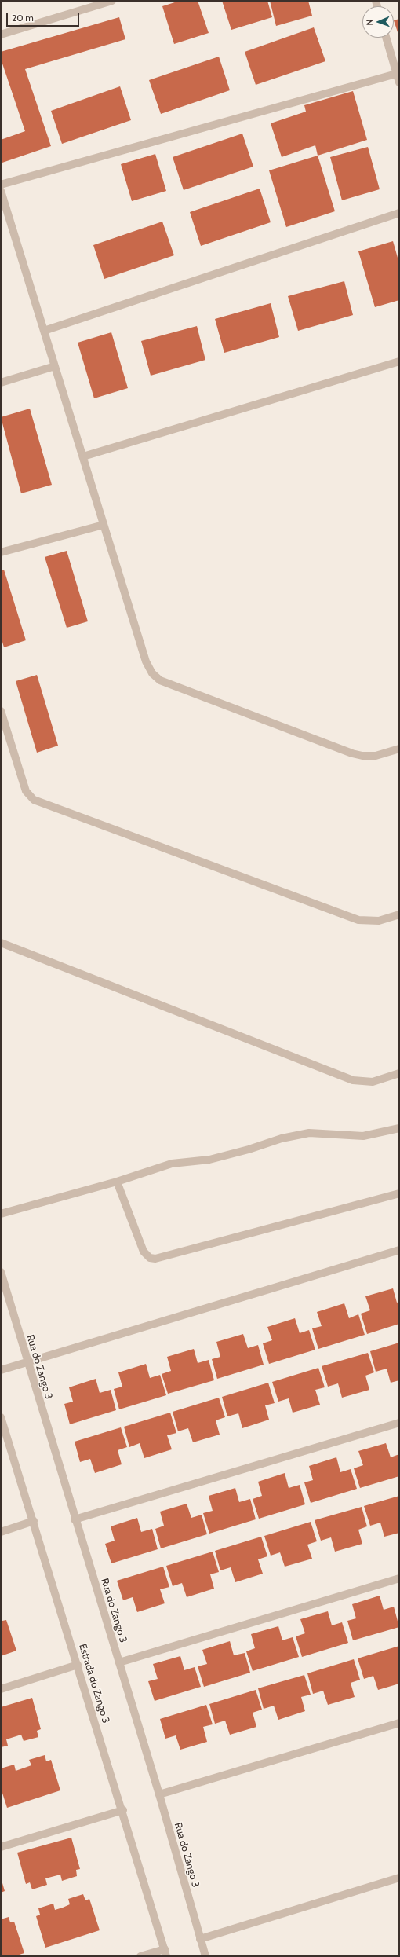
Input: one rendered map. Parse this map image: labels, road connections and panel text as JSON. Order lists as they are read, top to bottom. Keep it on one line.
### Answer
{"streets":{"street":["Rua do Zango 3","Estrada do Zango 3"]},"scale_bar":"20 m","north":"left"}
